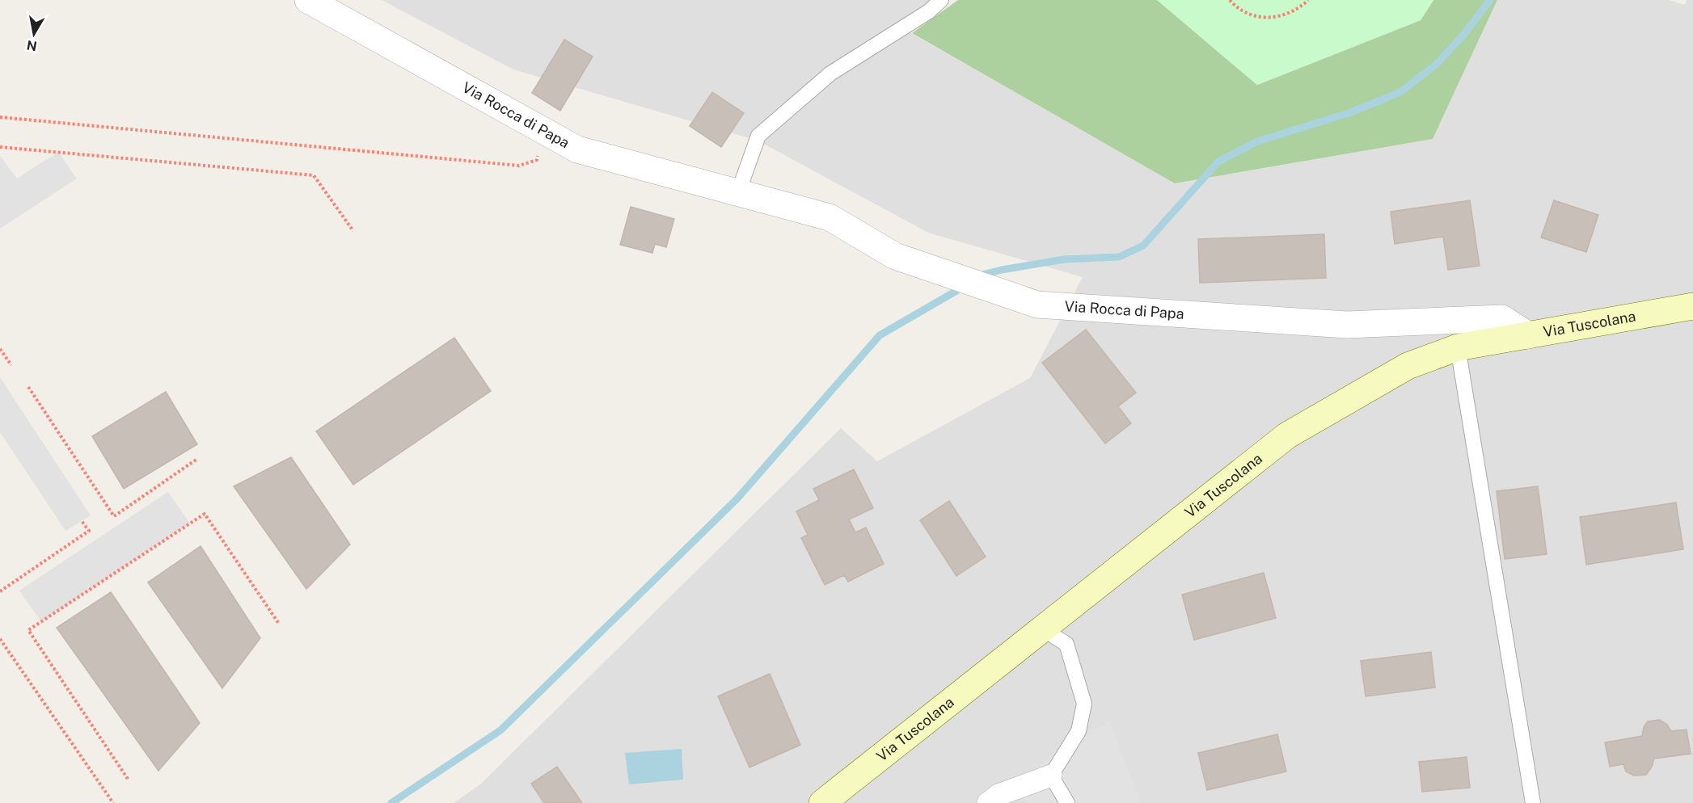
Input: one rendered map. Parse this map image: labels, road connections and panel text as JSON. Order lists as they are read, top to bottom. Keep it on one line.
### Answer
{"streets":{"main road":["Via Tuscolana"],"street":["Via Rocca di Papa"]},"crossings":[["Via Rocca di Papa","Via Tuscolana"]],"north":"bottom"}
